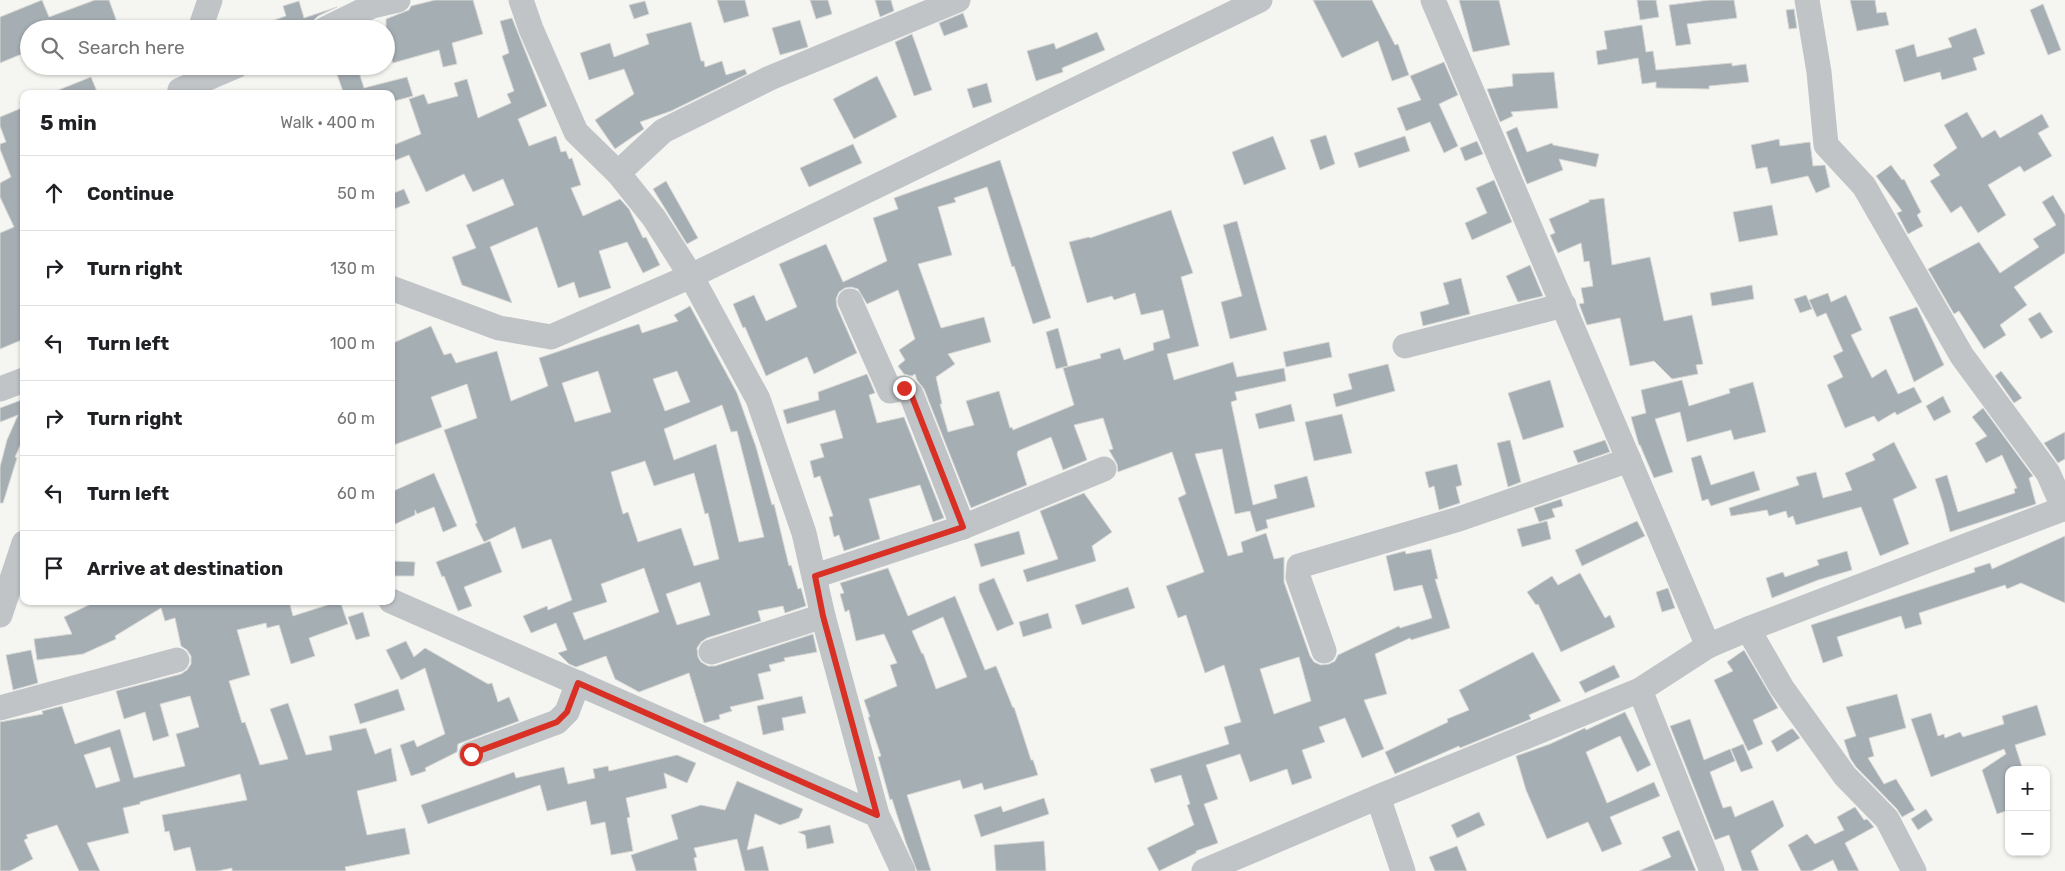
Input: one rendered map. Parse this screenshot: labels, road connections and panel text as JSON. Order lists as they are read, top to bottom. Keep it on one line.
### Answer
{"page":{"search":"Search here","heading":["5 min","Walk · 400 m"],"list":[["Continue","50 m"],["Turn right","130 m"],["Turn left","100 m"],["Turn right","60 m"],["Turn left","60 m"],"Arrive at destination"],"map_buttons":["+","−"]}}
